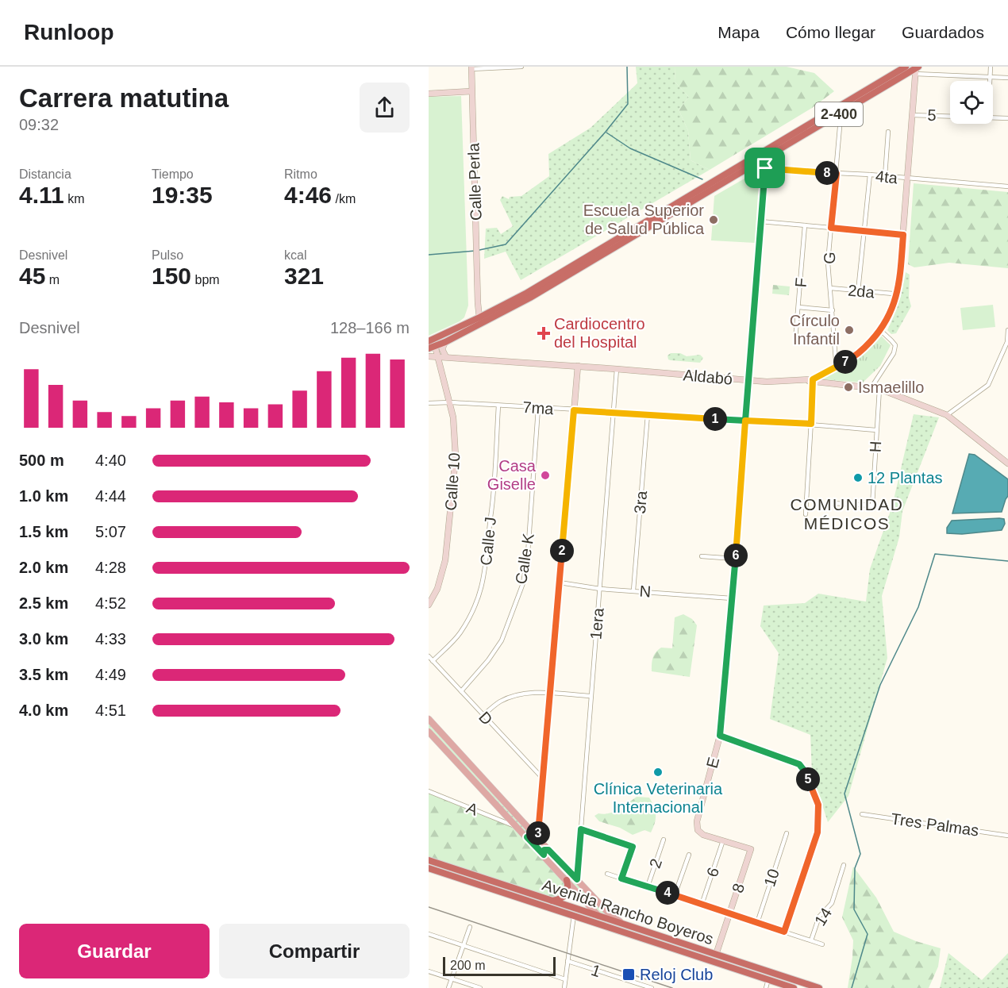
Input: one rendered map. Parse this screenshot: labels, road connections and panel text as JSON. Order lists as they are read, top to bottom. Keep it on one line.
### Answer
{"streets":{"highway":["2-400","Avenida Rancho Boyeros"],"street":["5","4ta","Calle Perla","G","F","2da","Aldabó","7ma","H","Calle 10","3ra","Calle J","Calle K","N","1era","D","E","A","Tres Palmas","2","6","10","8","14","1"]},"crossings":[["2-400","Calle Perla"],["2-400","Calle 10"],["2-400","E"],["4ta","G"],["4ta","E"],["G","2da"],["Aldabó","H"],["Aldabó","Calle 10"],["Aldabó","1era"],["Aldabó","E"],["7ma","H"],["7ma","Calle 10"],["7ma","3ra"],["7ma","Calle J"],["7ma","Calle K"],["7ma","1era"],["7ma","E"],["3ra","N"],["Calle J","D"],["Calle K","D"],["N","1era"],["N","E"],["E","6"],["E","8"],["8","Avenida Rancho Boyeros"]],"districts":["COMUNIDAD MÉDICOS"],"places":{"other":["Escuela Superior de Salud Pública","Círculo Infantil","Ismaelillo","Casa Giselle","12 Plantas","Clínica Veterinaria Internacional"],"health":["Cardiocentro del Hospital"],"transit":["Reloj Club"]},"scale_bar":"200 m","page":{"header":"Runloop","nav":["Mapa","Cómo llegar","Guardados"],"heading":["Carrera matutina","09:32"],"stats":[["Distancia","4.11 km"],["Tiempo","19:35"],["Ritmo","4:46 /km"],["Desnivel","45 m"],["Pulso","150 bpm"],["kcal","321"]],"pins":["8","7","1","2","6","5","3","4"],"chart":["Desnivel","128–166 m"],"list":[{"name":"500 m","note":"4:40"},{"name":"1.0 km","note":"4:44"},{"name":"1.5 km","note":"5:07"},{"name":"2.0 km","note":"4:28"},{"name":"2.5 km","note":"4:52"},{"name":"3.0 km","note":"4:33"},{"name":"3.5 km","note":"4:49"},{"name":"4.0 km","note":"4:51"}],"buttons":["Guardar","Compartir"],"scale":"200 m"}}
